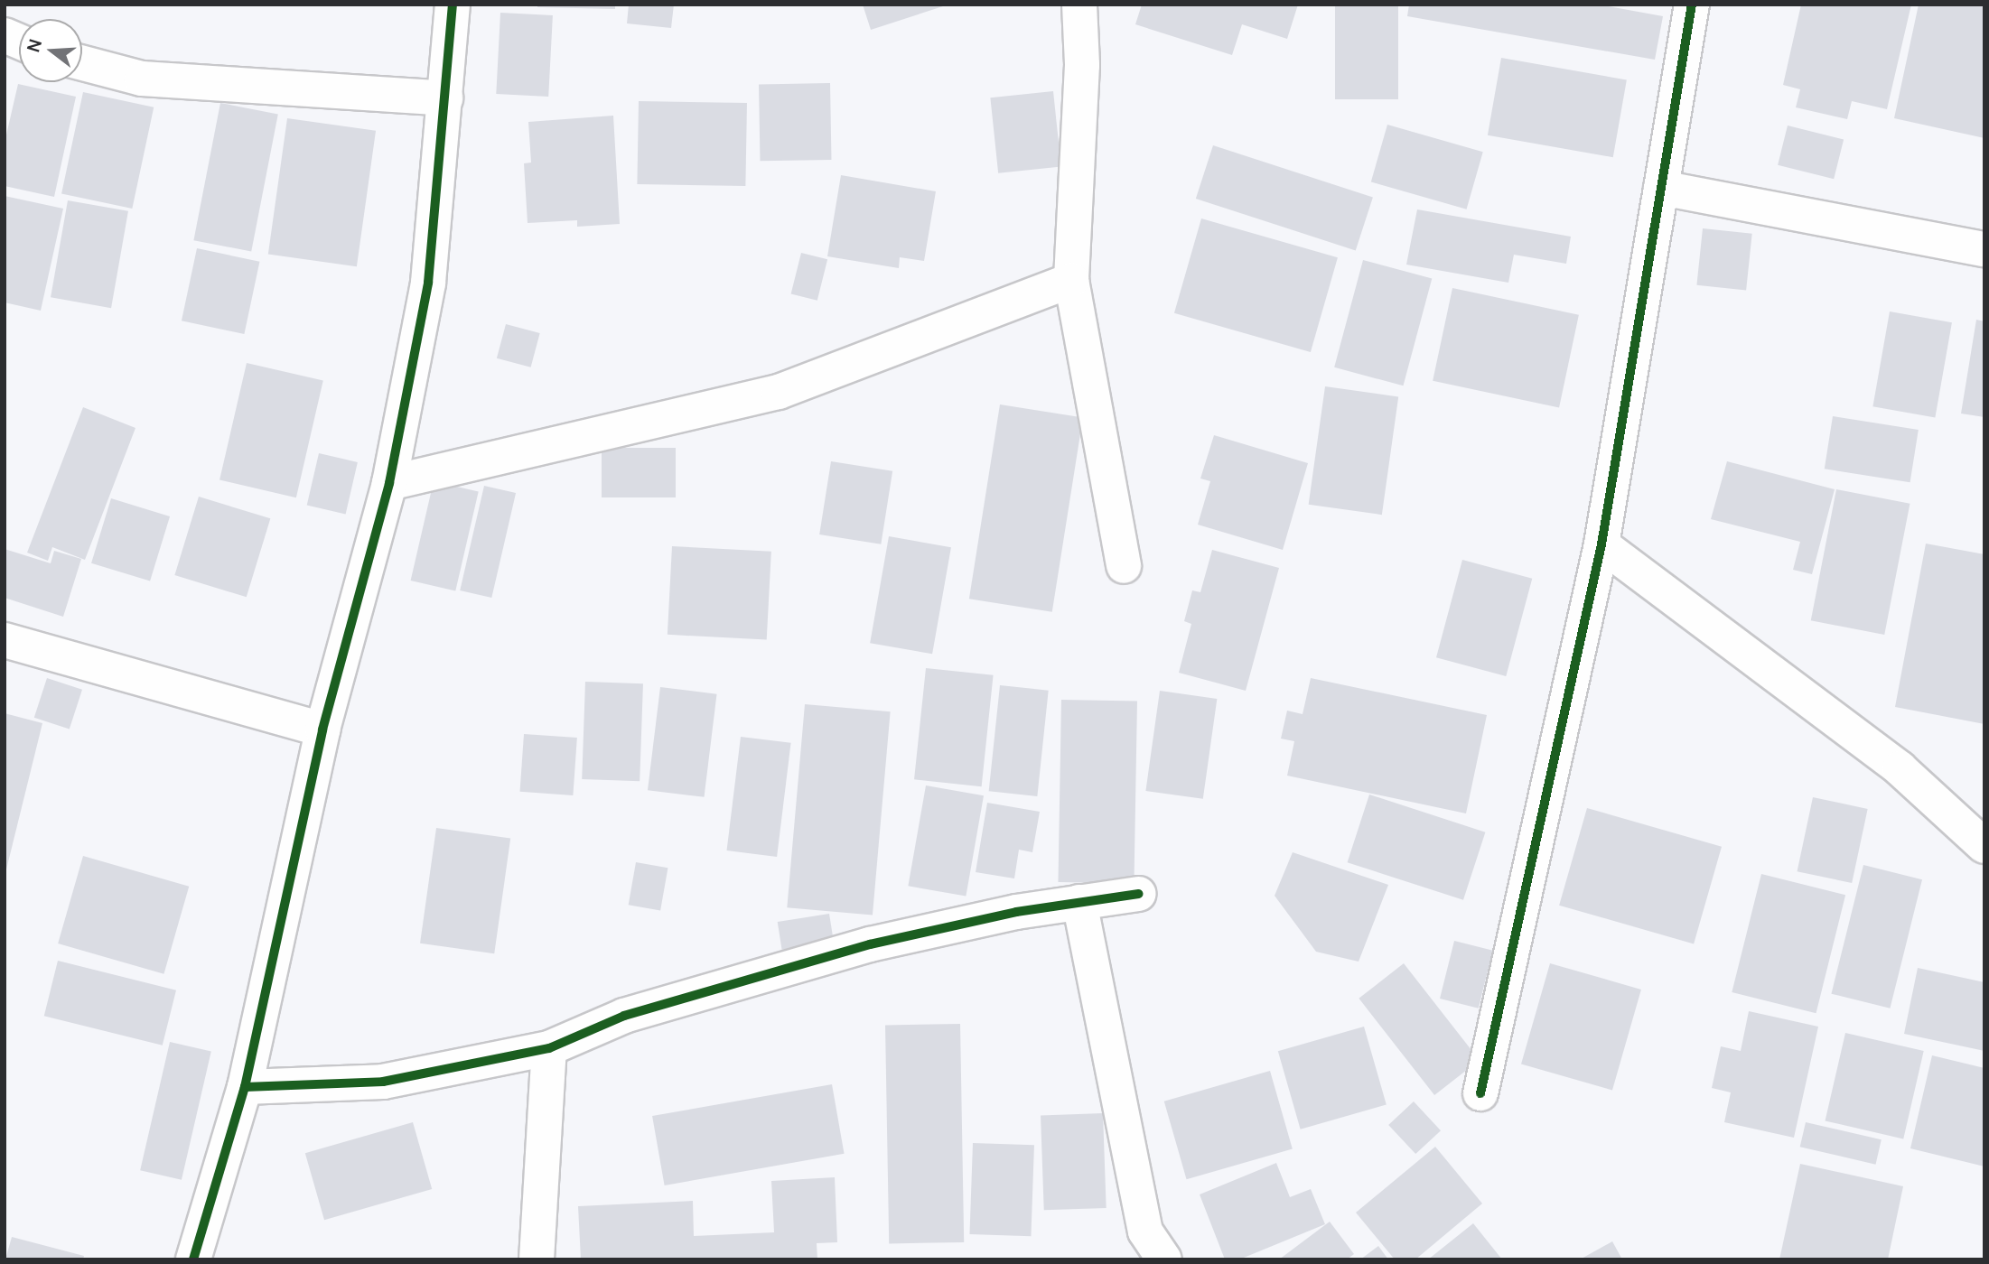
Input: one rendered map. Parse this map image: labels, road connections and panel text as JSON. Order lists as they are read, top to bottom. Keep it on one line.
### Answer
{"north":"left"}
